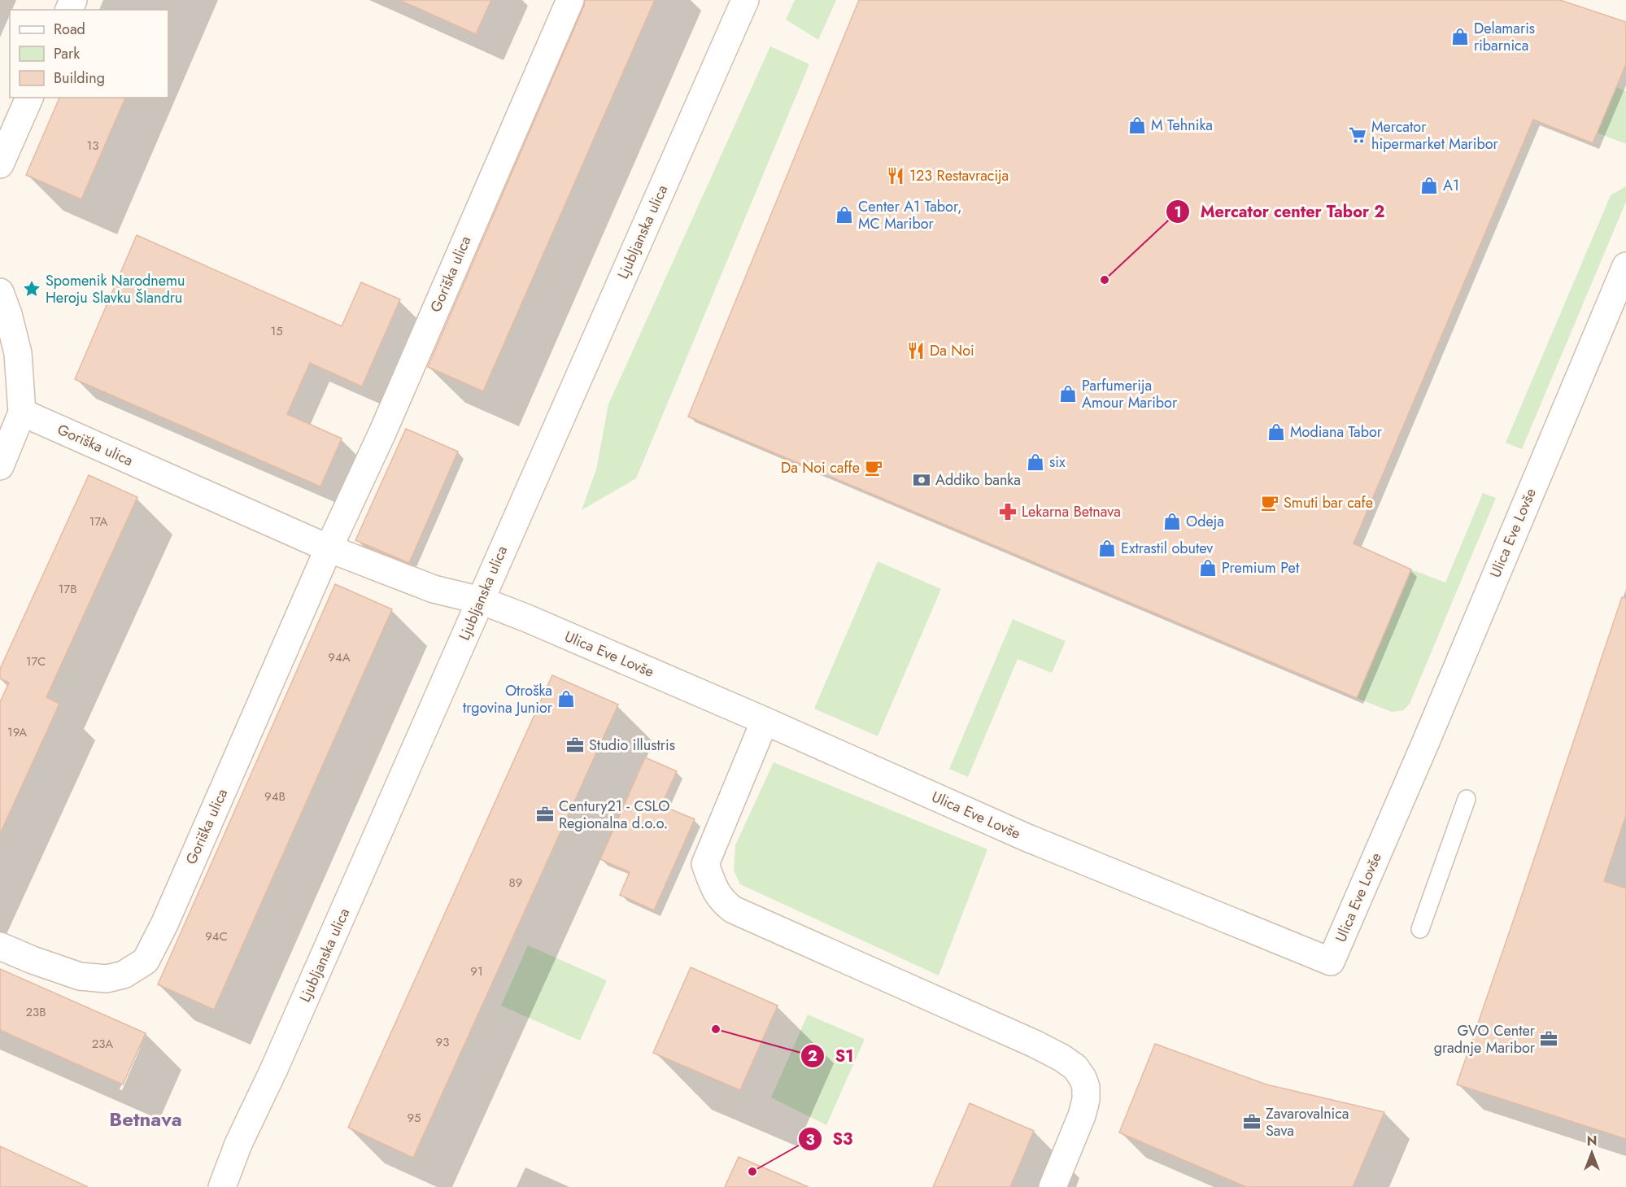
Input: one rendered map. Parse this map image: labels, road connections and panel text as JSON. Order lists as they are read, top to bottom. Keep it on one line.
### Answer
{"streets":{"street":["Ljubljanska ulica","Goriška ulica","Ulica Eve Lovše"]},"crossings":[["Ljubljanska ulica","Goriška ulica"],["Ljubljanska ulica","Ulica Eve Lovše"],["Goriška ulica","Ulica Eve Lovše"]],"districts":["Betnava"],"places":{"shop":["Delamaris ribarnica","M Tehnika","A1","Center A1 Tabor, MC Maribor","Parfumerija Amour Maribor","Modiana Tabor","six","Odeja","Extrastil obutev","Premium Pet","Otroška trgovina Junior"],"supermarket":["Mercator hipermarket Maribor"],"restaurant":["123 Restavracija","Da Noi"],"other":["Mercator center Tabor 2","S1","S3"],"place":["Spomenik Narodnemu Heroju Slavku Šlandru"],"cafe":["Da Noi caffe","Smuti bar cafe"],"bank":["Addiko banka"],"pharmacy":["Lekarna Betnava"],"office":["Studio illustris","Century21 - CSLO Regionalna d.o.o.","GVO Center gradnje Maribor","Zavarovalnica Sava"]},"house_numbers":["13","15","17A","17B","94A","17C","19A","94B","89","94C","91","23B","93","23A","95"],"legend":["Road","Park","Building"],"north":"top"}
